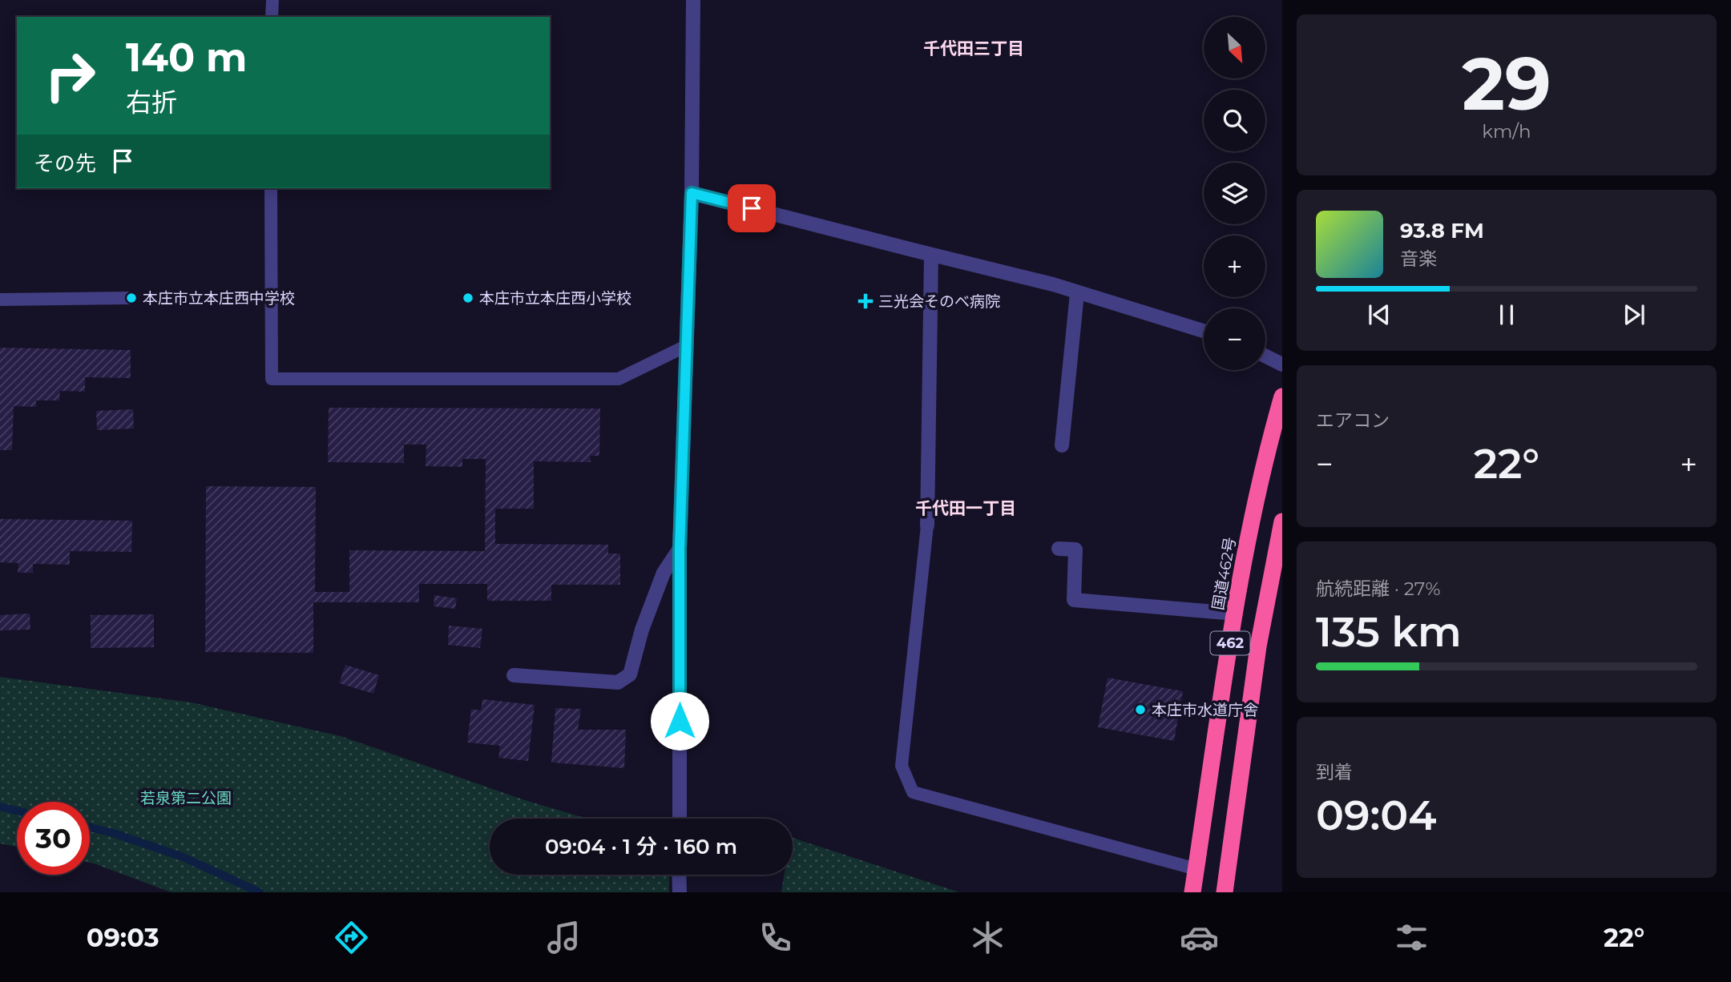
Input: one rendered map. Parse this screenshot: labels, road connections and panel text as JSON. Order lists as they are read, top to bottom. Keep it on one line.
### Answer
{"streets":{"highway":["国道462号","462"]},"districts":["千代田三丁目","千代田一丁目"],"parks":["若泉第二公園"],"places":{"other":["本庄市立本庄西中学校","本庄市立本庄西小学校","本庄市水道庁舎"],"health":["三光会そのべ病院"]},"north":"bottom right","page":{"tile":[["29","km/h"],"エアコン",["航続距離 · 27%","135 km"],["到着","09:04"]],"map_buttons":["+","−"],"turn":["140 m","右折"],"then":"その先","song":["93.8 FM","音楽"],"heat":["−","22°","+"],"limit":"30","trip":"09:04 · 1 分 · 160 m","tabs":["09:03","22°"]}}
